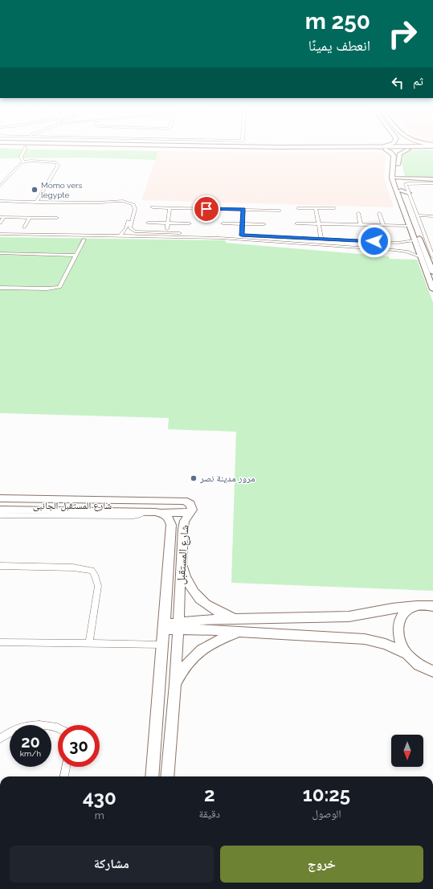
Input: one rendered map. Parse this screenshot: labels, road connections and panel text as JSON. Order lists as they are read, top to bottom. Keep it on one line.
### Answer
{"streets":{"street":["شارع المستقبل الجانبى","شارع المستقبل"]},"places":["Momo vers legypte","مرور مدينة نصر"],"north":"bottom","page":{"turn":["250 m","انعطف يمينًا"],"then":"ثم","speed":"20 km/h","limit":"30","eta":["10:25","الوصول","2","دقيقة","430","m"],"buttons":["خروج","مشاركة"]}}
